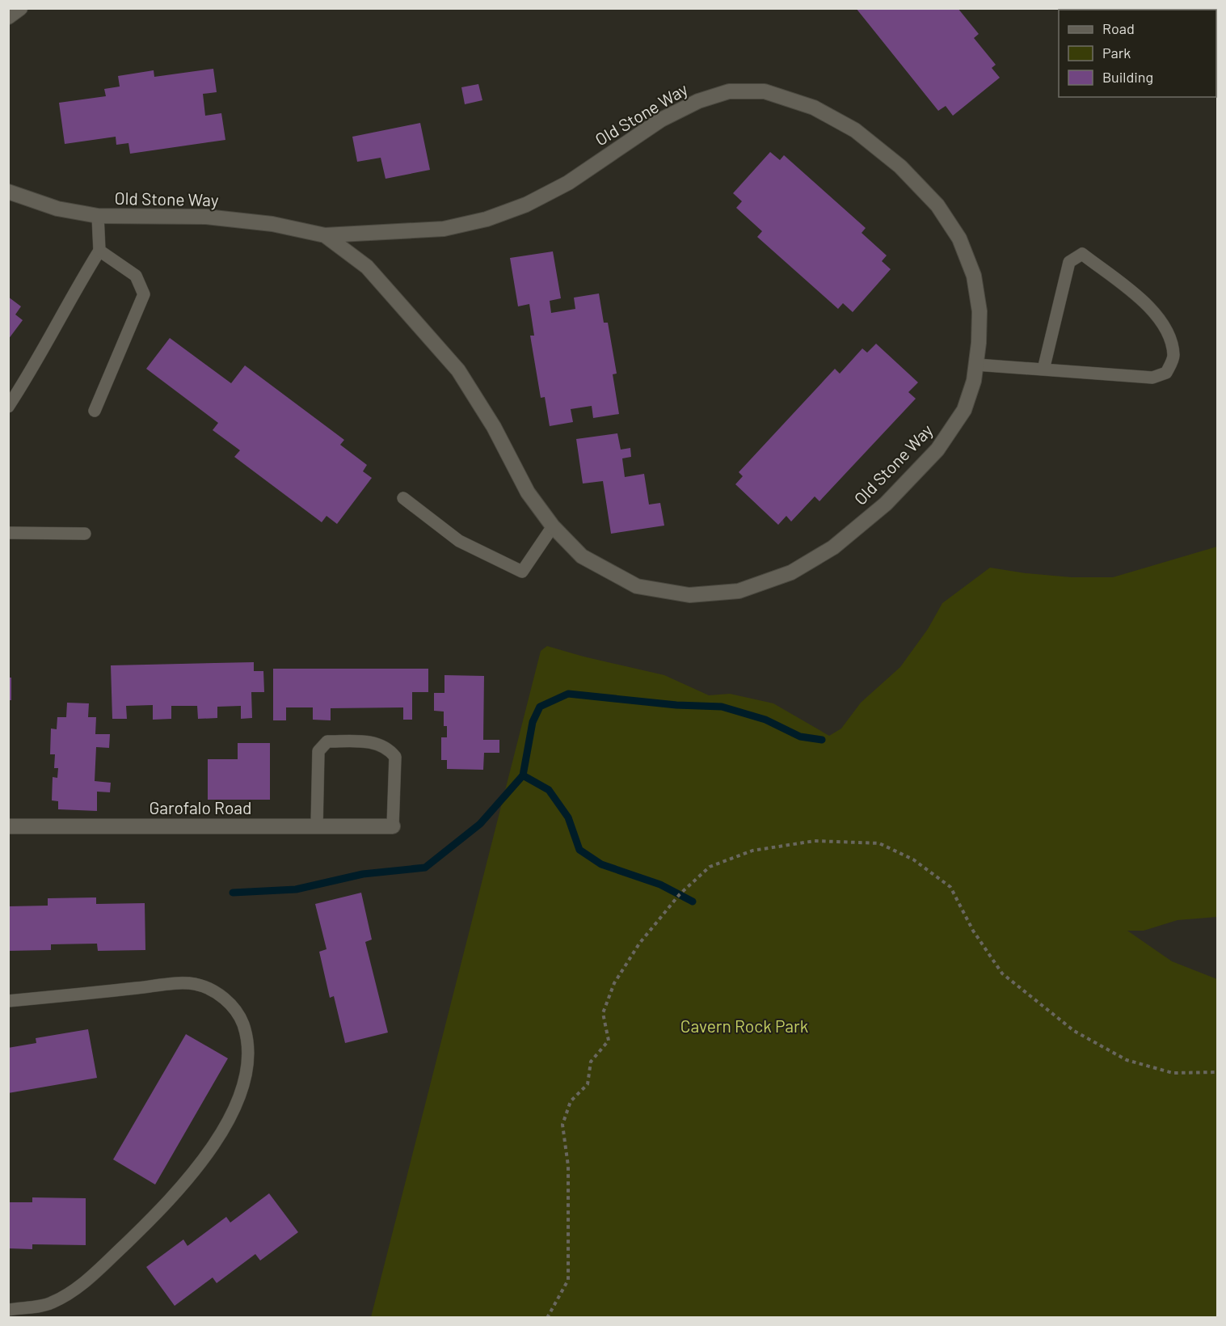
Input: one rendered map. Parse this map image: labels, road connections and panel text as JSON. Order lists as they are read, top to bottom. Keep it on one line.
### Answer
{"streets":{"street":["Old Stone Way","Garofalo Road"]},"parks":["Cavern Rock Park"],"legend":["Road","Park","Building"]}
